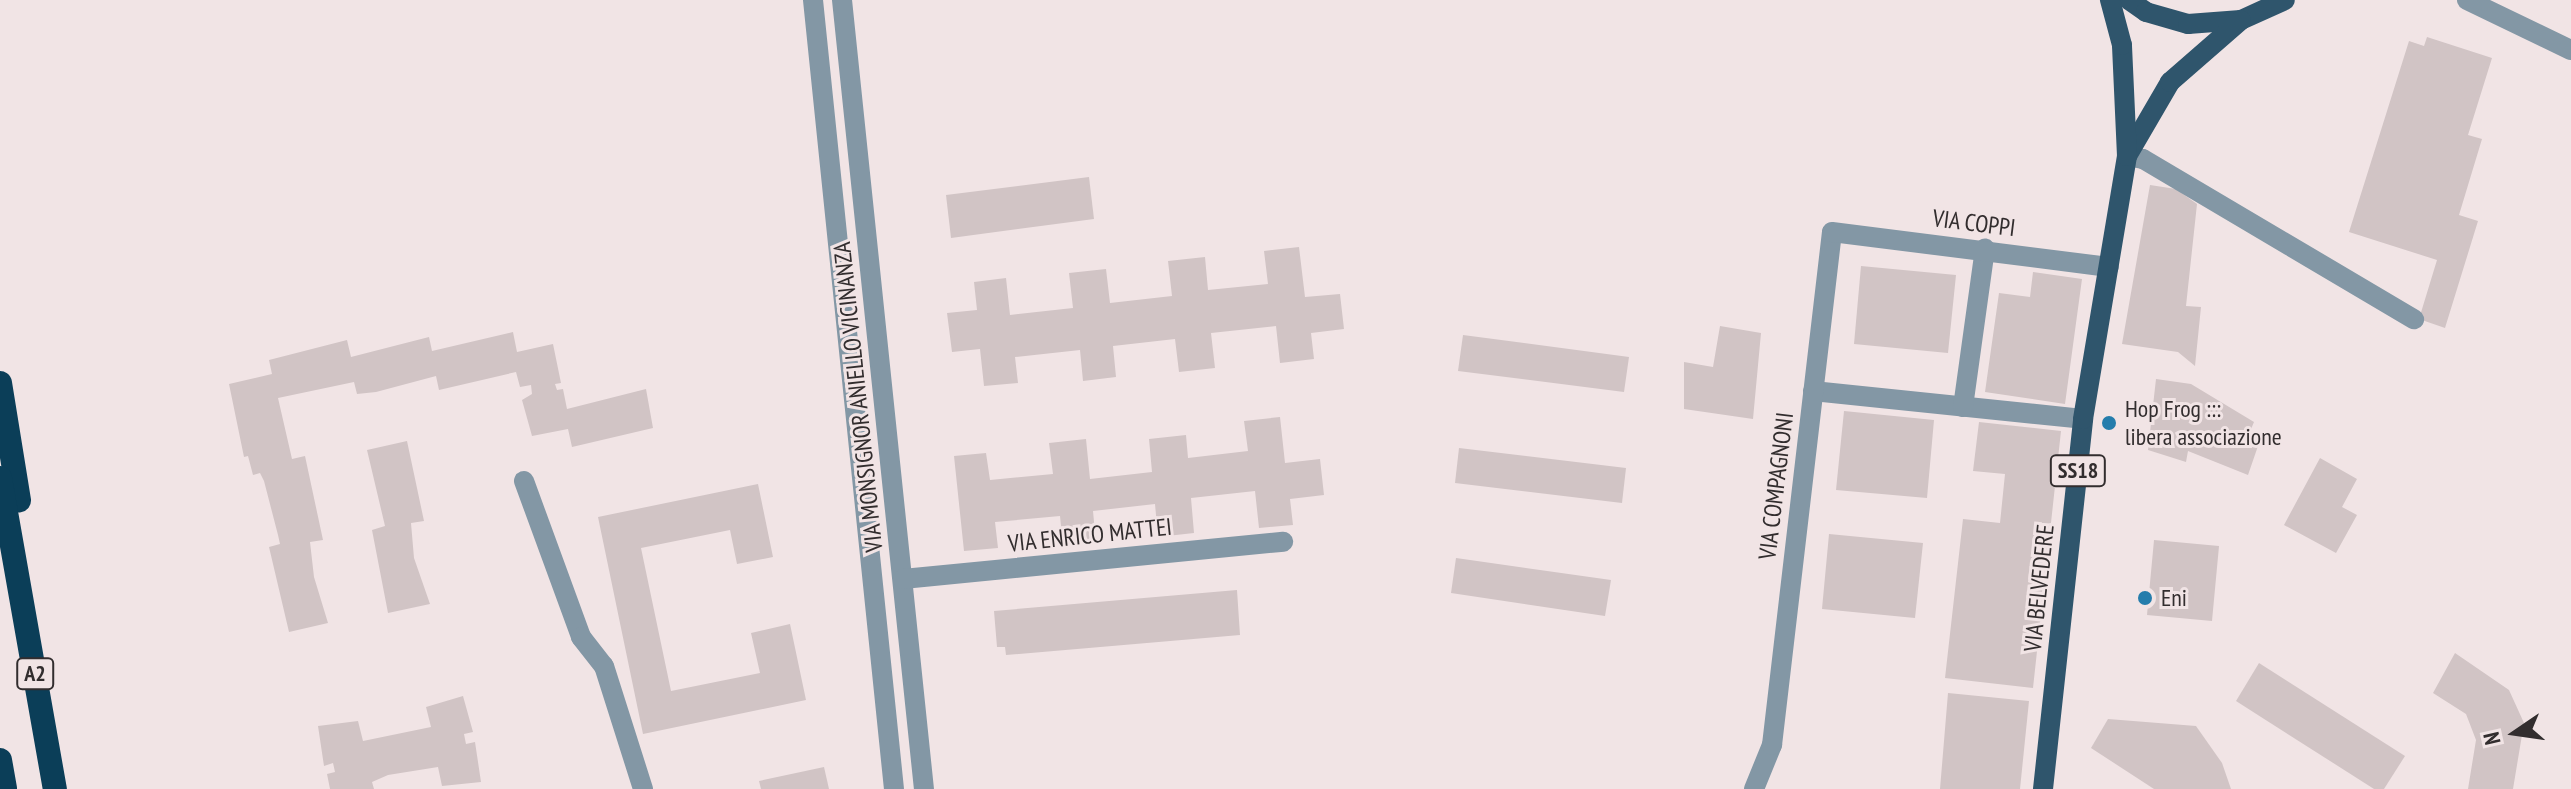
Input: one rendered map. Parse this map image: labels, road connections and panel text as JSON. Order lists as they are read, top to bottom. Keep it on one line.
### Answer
{"streets":{"highway":["A2"],"main road":["SS18","VIA BELVEDERE"],"street":["VIA COPPI","VIA MONSIGNOR ANIELLO VICINANZA","VIA COMPAGNONI","VIA ENRICO MATTEI"]},"crossings":[["VIA COPPI","VIA COMPAGNONI"],["VIA COPPI","VIA BELVEDERE"],["VIA MONSIGNOR ANIELLO VICINANZA","VIA ENRICO MATTEI"],["SS18","VIA BELVEDERE"]],"places":["Hop Frog ::: libera associazione","Eni"],"north":"left"}
